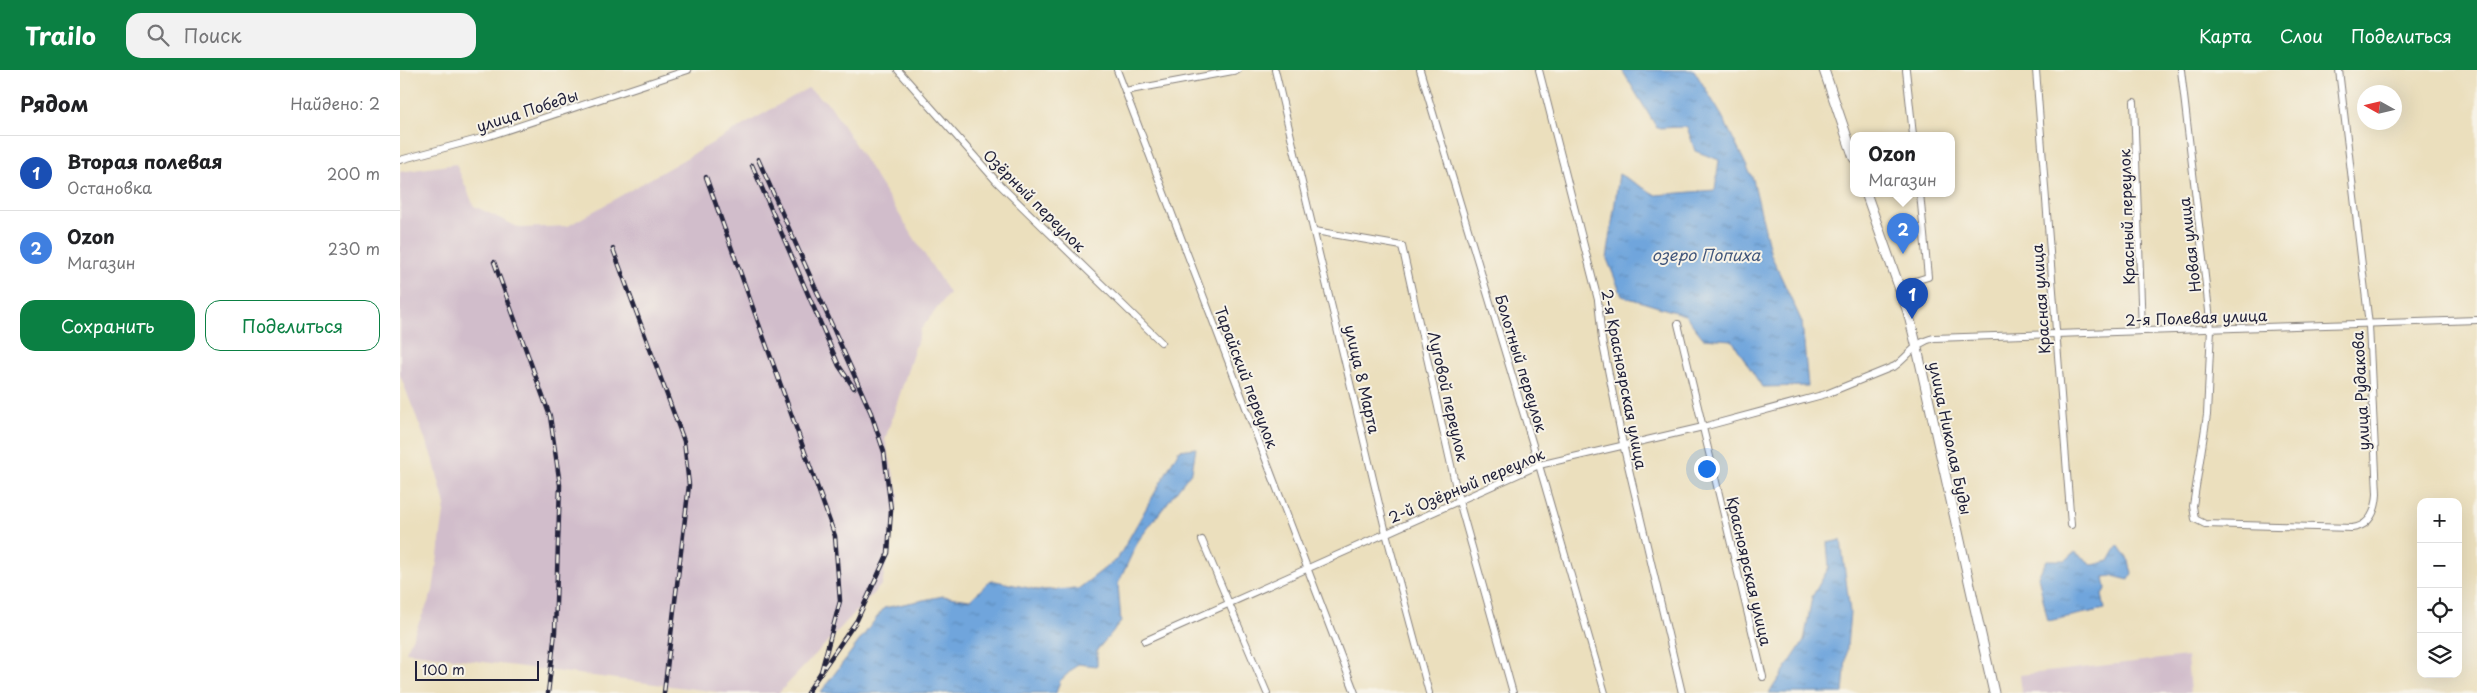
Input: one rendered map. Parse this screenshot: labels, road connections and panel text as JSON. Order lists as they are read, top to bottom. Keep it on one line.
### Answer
{"streets":{"street":["улица Победы","Озёрный переулок","Красный переулок","Новая улица","Красная улица","2-я Полевая улица","Болотный переулок","Тарайский переулок","улица 8 Марта","2-я Красноярская улица","улица Рудакова","Луговой переулок","улица Николая Буды","2-й Озёрный переулок","Красноярская улица"]},"crossings":[["Красный переулок","2-я Полевая улица"],["Новая улица","2-я Полевая улица"],["Новая улица","улица Рудакова"],["Красная улица","2-я Полевая улица"],["2-я Полевая улица","улица Рудакова"],["2-я Полевая улица","улица Николая Буды"],["2-я Полевая улица","2-й Озёрный переулок"],["Болотный переулок","2-й Озёрный переулок"],["Тарайский переулок","2-й Озёрный переулок"],["улица 8 Марта","Луговой переулок"],["улица 8 Марта","2-й Озёрный переулок"],["2-я Красноярская улица","2-й Озёрный переулок"],["Луговой переулок","2-й Озёрный переулок"],["улица Николая Буды","2-й Озёрный переулок"],["2-й Озёрный переулок","Красноярская улица"]],"water":["озеро Попиха"],"scale_bar":"100 m","north":"left","page":{"header":"Trailo","search":"Поиск","nav":["Карта","Слои","Поделиться"],"heading":["Рядом","Найдено: 2"],"popup":["Ozon","Магазин"],"list":[{"mark":"1","name":"Вторая полевая","note":"Остановка","value":"200 m"},{"mark":"2","name":"Ozon","note":"Магазин","value":"230 m"}],"pins":["2","1"],"buttons":["Сохранить","Поделиться"],"map_buttons":["+","−"],"scale":"100 m"}}
